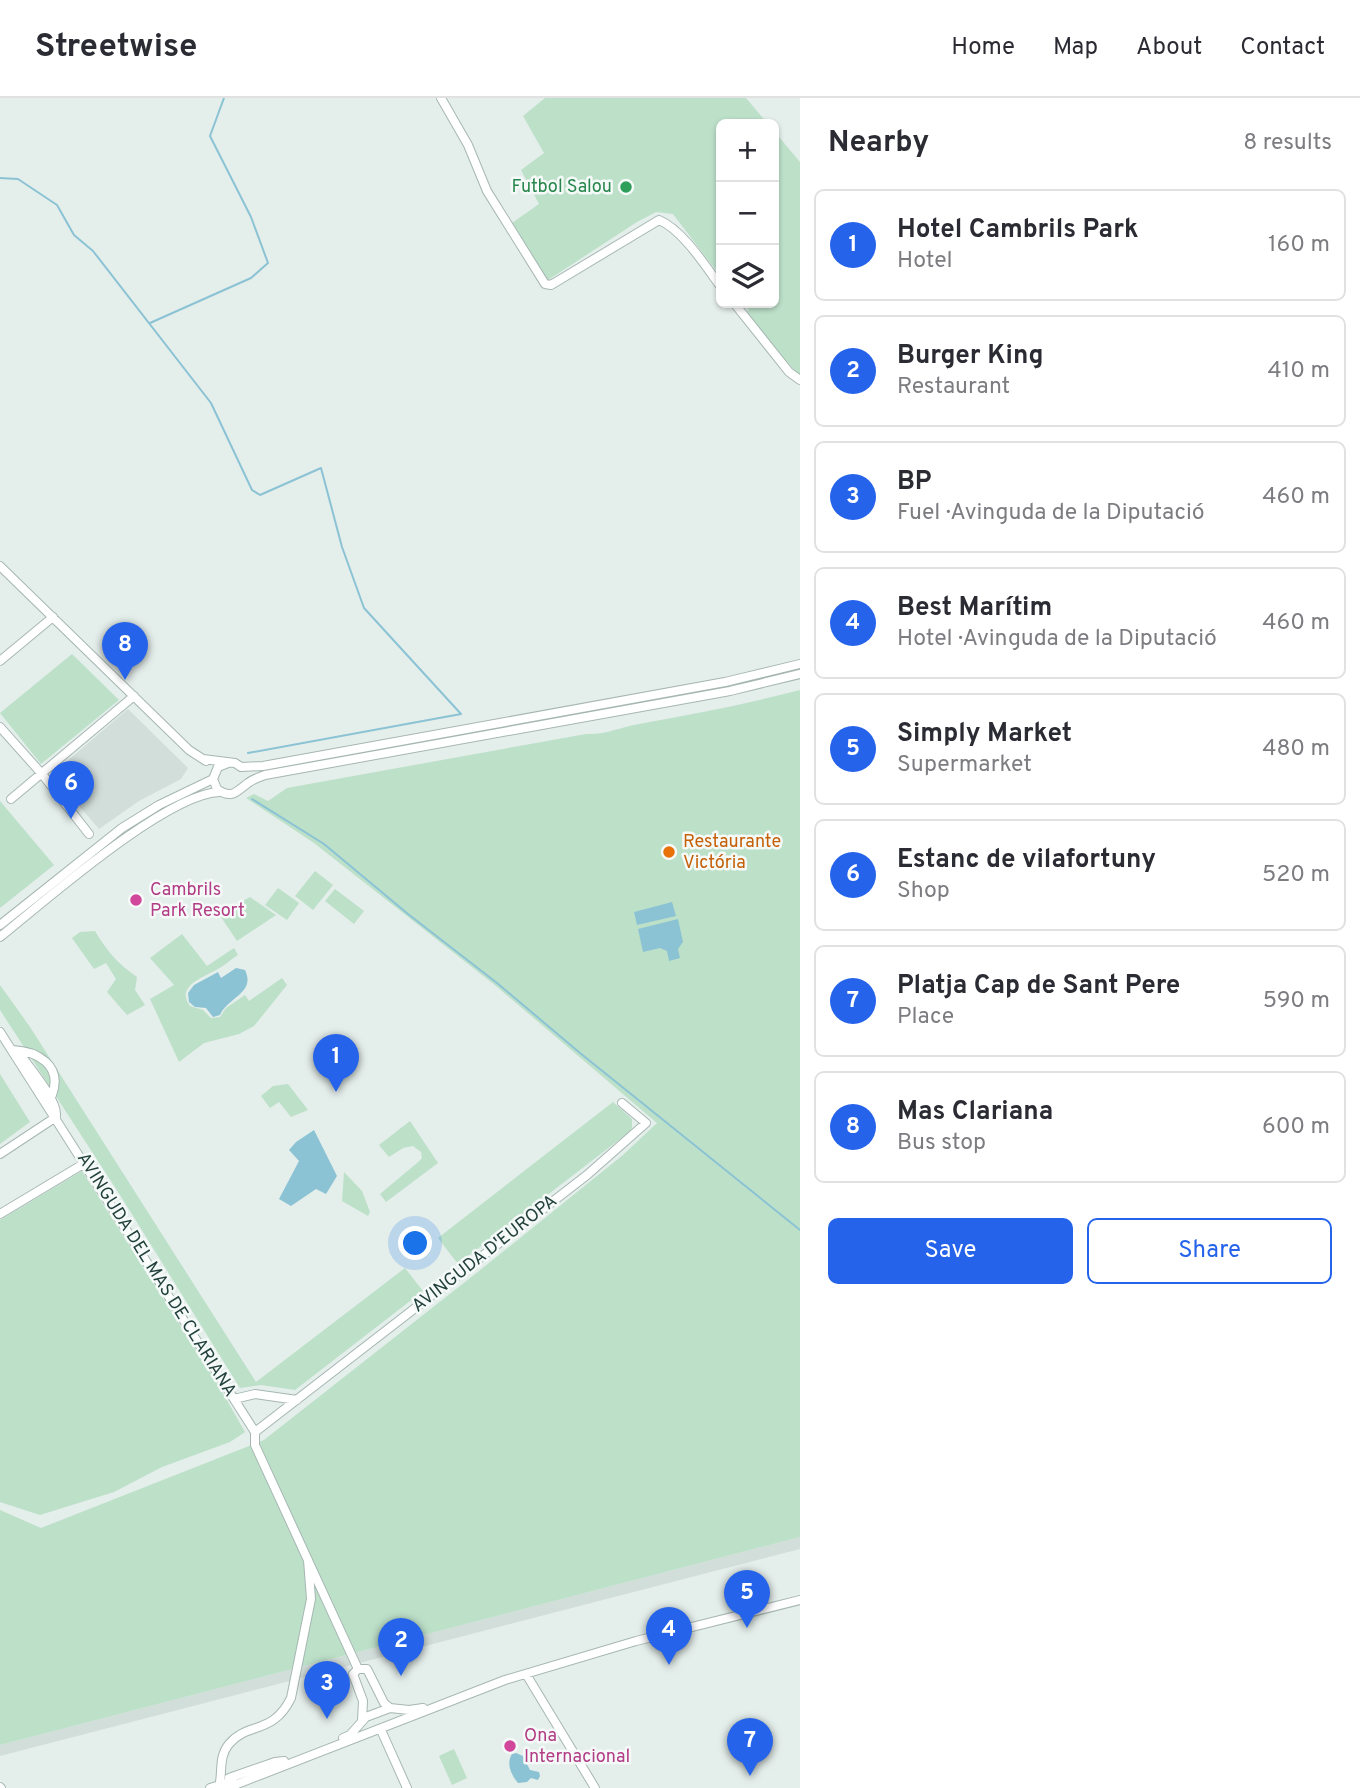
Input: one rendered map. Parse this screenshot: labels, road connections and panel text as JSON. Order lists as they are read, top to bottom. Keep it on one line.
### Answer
{"streets":{"street":["AVINGUDA D'EUROPA","AVINGUDA DEL MAS DE CLARIANA"]},"crossings":[["AVINGUDA D'EUROPA","AVINGUDA DEL MAS DE CLARIANA"]],"places":["Futbol Salou","Restaurante Victória","Cambrils Park Resort","Ona Internacional"],"page":{"header":"Streetwise","nav":["Home","Map","About","Contact"],"heading":["Nearby","8 results"],"map_buttons":["+","−"],"list":[{"mark":"1","name":"Hotel Cambrils Park","note":"Hotel","value":"160 m"},{"mark":"2","name":"Burger King","note":"Restaurant","value":"410 m"},{"mark":"3","name":"BP","note":"Fuel · Avinguda de la Diputació","value":"460 m"},{"mark":"4","name":"Best Marítim","note":"Hotel · Avinguda de la Diputació","value":"460 m"},{"mark":"5","name":"Simply Market","note":"Supermarket","value":"480 m"},{"mark":"6","name":"Estanc de vilafortuny","note":"Shop","value":"520 m"},{"mark":"7","name":"Platja Cap de Sant Pere","note":"Place","value":"590 m"},{"mark":"8","name":"Mas Clariana","note":"Bus stop","value":"600 m"}],"pins":["8","6","1","5","4","2","3","7"],"buttons":["Save","Share"]}}
